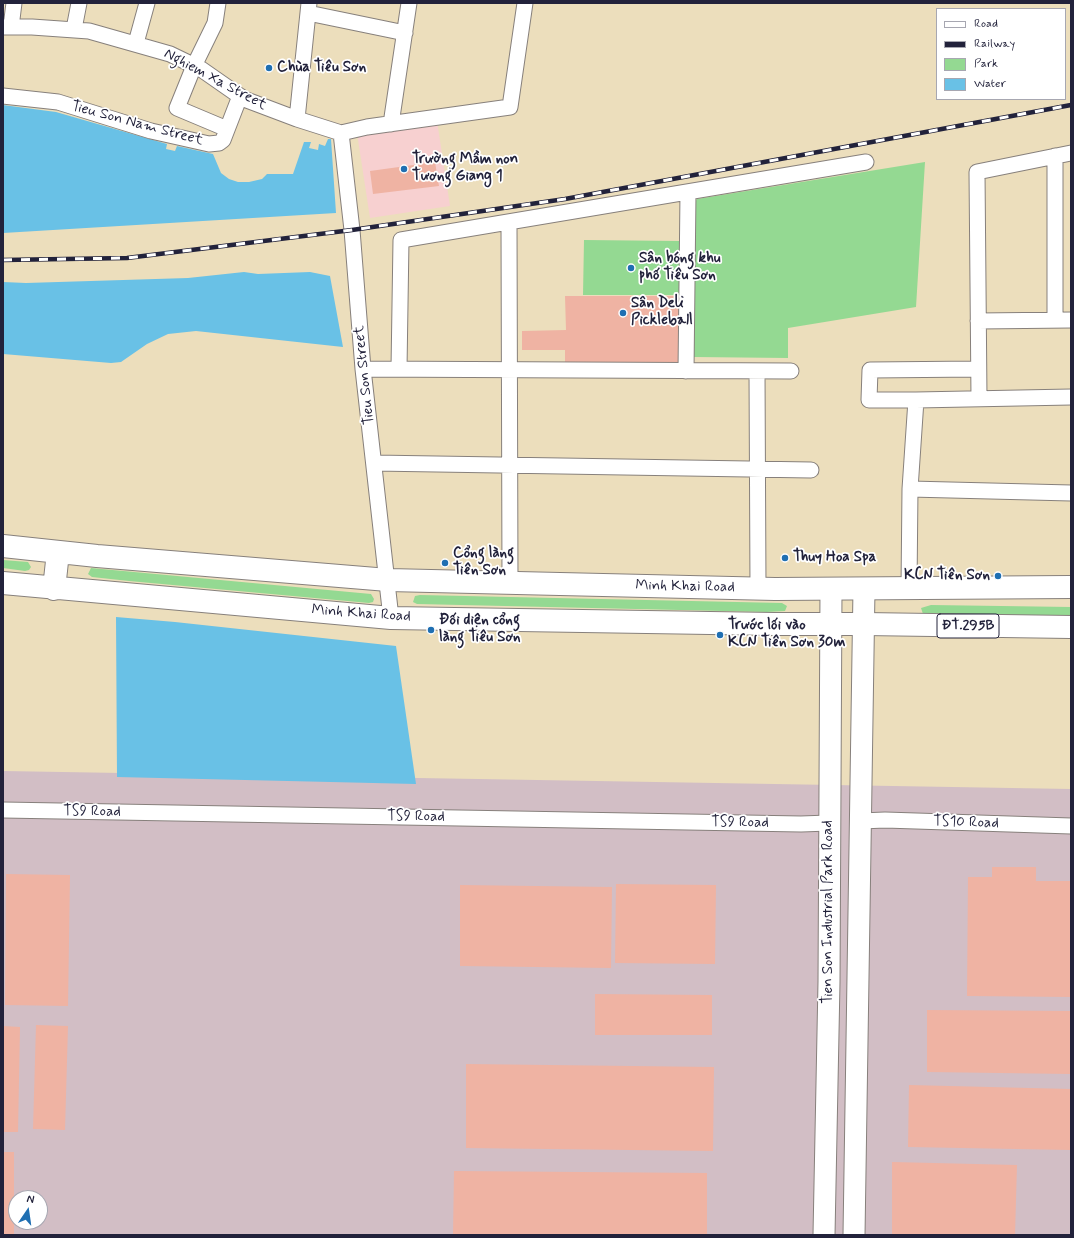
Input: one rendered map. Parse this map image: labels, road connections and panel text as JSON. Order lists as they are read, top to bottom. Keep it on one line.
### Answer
{"streets":{"main road":["Minh Khai Road","ĐT.295B","Tien Son Industrial Park Road"],"street":["Nghiem Xa Street","Tieu Son Nam Street","Tieu Son Street","TS9 Road","TS10 Road"]},"crossings":[["Nghiem Xa Street","Tieu Son Nam Street"],["Nghiem Xa Street","Tieu Son Street"],["Tieu Son Street","Minh Khai Road"],["Minh Khai Road","ĐT.295B"],["Minh Khai Road","Tien Son Industrial Park Road"],["ĐT.295B","Tien Son Industrial Park Road"],["TS9 Road","Tien Son Industrial Park Road"],["TS10 Road","Tien Son Industrial Park Road"]],"places":["Chùa Tiêu Sơn","Trường Mầm non Tương Giang 1","Sân bóng khu phố Tiêu Sơn","Sân Deli Pickleball","Thuy Hoa Spa","Cổng làng Tiên Sơn","KCN Tiên Sơn","Đối diện cổng làng Tiêu Sơn","Trước lối vào KCN Tiên Sơn 30m"],"legend":["Road","Railway","Park","Water"],"north":"top"}
